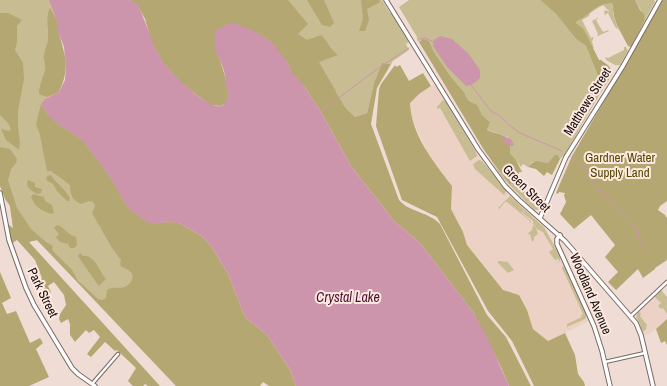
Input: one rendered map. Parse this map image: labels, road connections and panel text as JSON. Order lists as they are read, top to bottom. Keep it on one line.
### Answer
{"streets":{"street":["Matthews Street","Green Street","Park Street","Woodland Avenue"]},"crossings":[["Matthews Street","Green Street"],["Green Street","Woodland Avenue"]],"water":["Crystal Lake"],"parks":["Gardner Water Supply Land"]}
